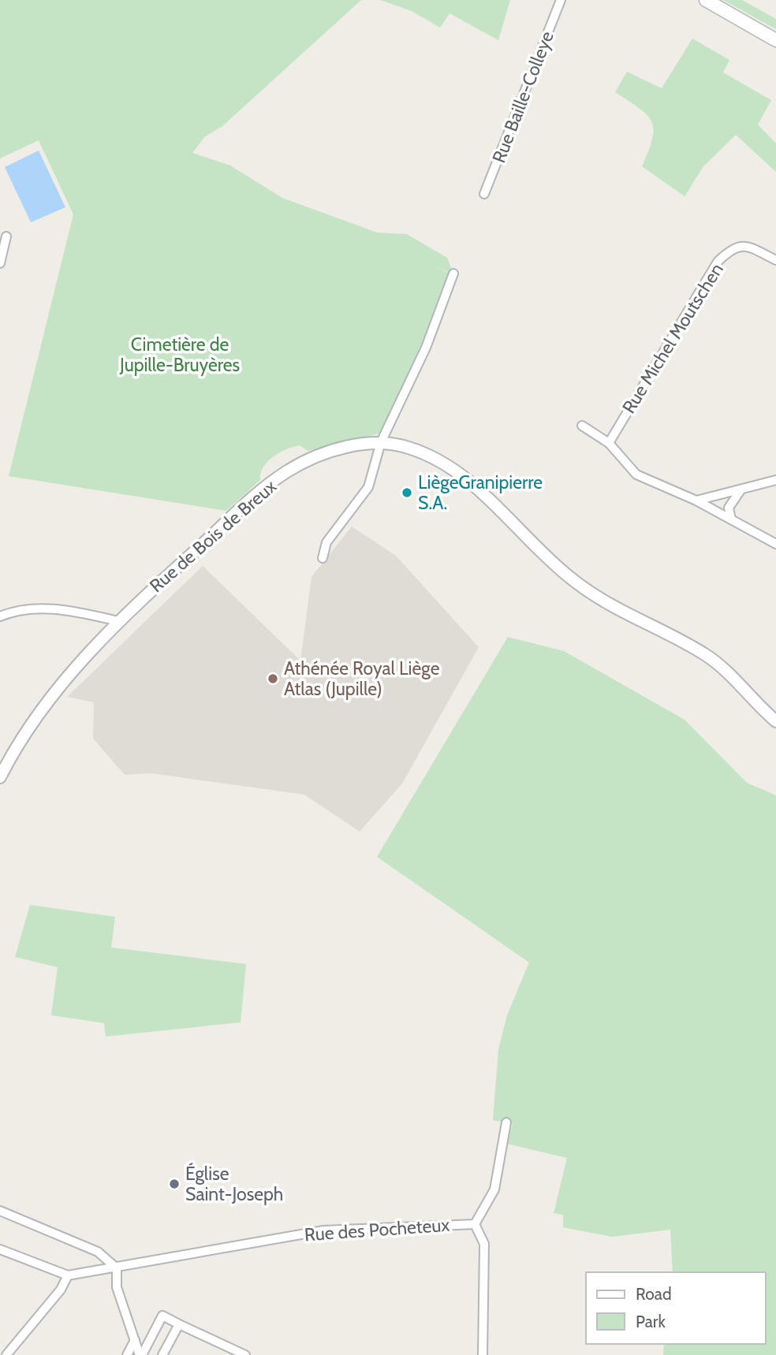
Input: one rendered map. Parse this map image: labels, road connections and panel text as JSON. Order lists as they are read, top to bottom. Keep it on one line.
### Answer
{"streets":{"street":["Rue Baille-Colleye","Rue Michel Moutschen","Rue de Bois de Breux","Rue des Pocheteux"]},"parks":["Cimetière de Jupille-Bruyères"],"places":["LiègeGranipierre S.A.","Athénée Royal Liège Atlas (Jupille)","Église Saint-Joseph"],"legend":["Road","Park"]}
